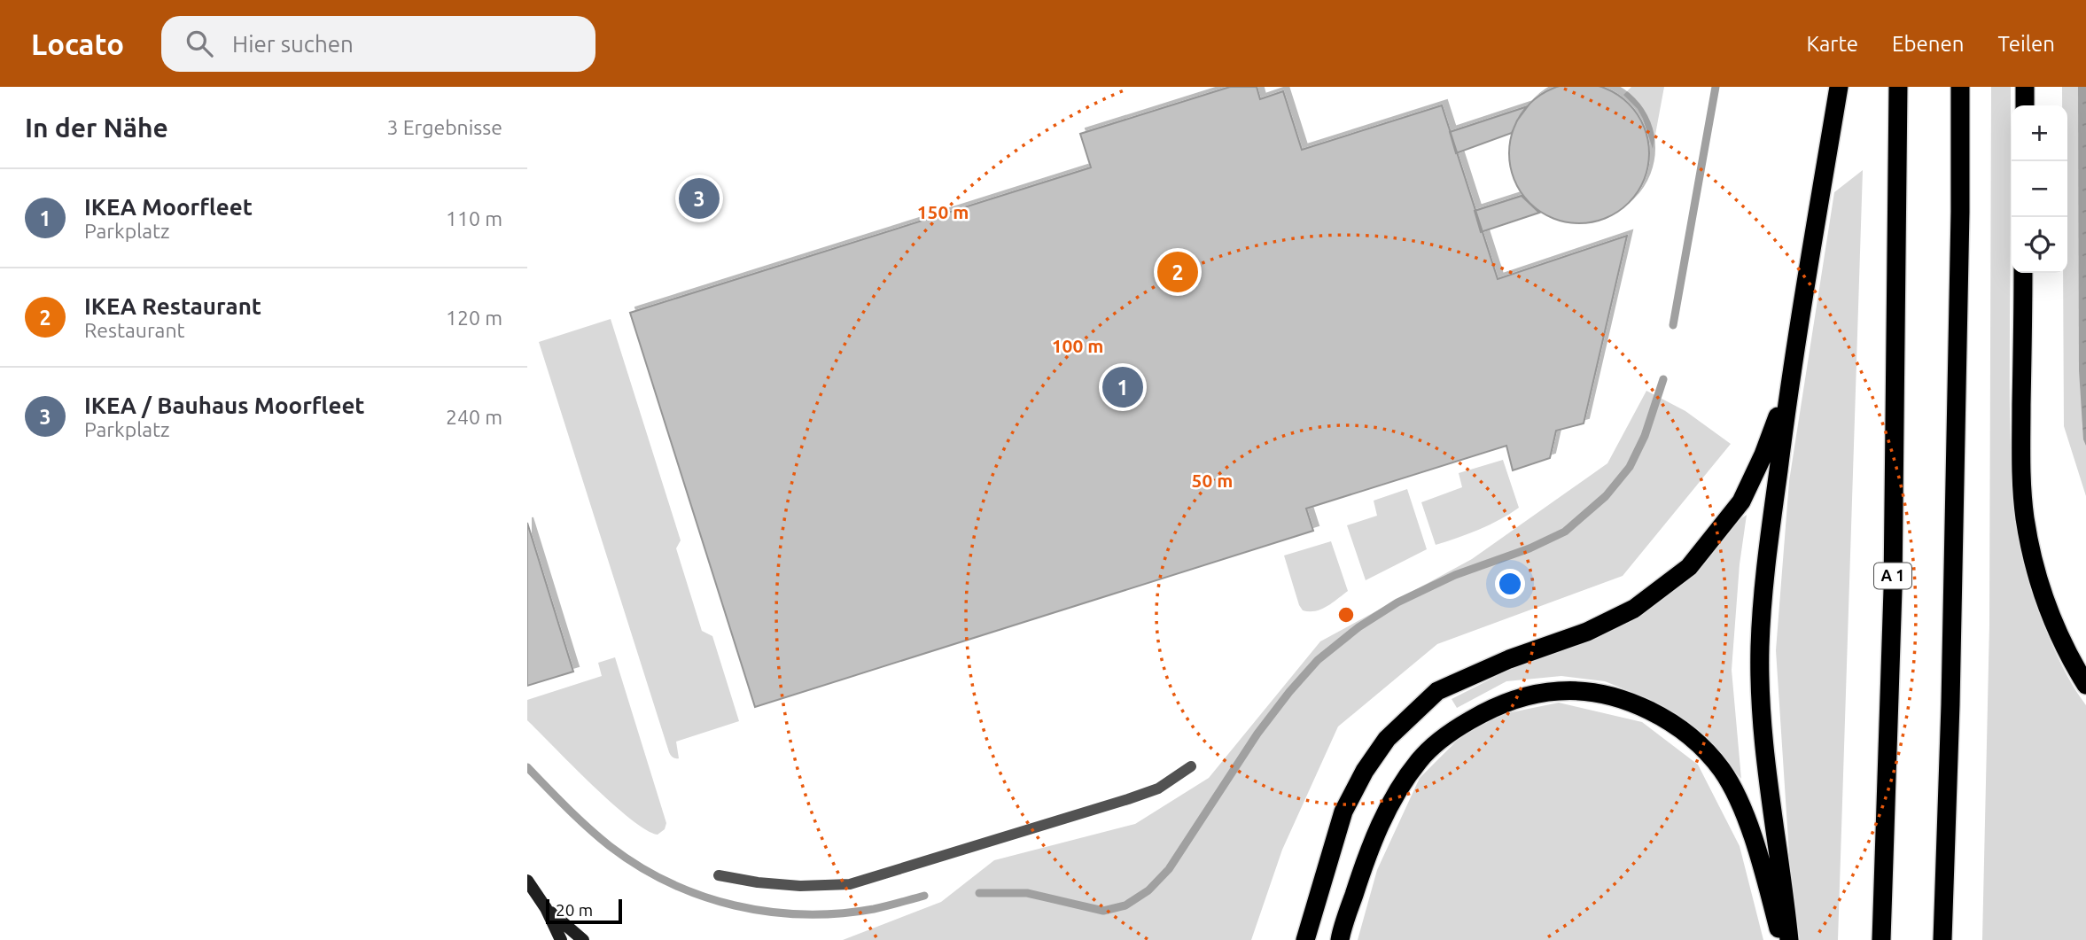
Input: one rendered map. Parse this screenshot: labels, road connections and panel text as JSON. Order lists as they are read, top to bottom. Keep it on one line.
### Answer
{"streets":{"highway":["A 1"]},"scale_bar":"20 m","page":{"header":"Locato","search":"Hier suchen","nav":["Karte","Ebenen","Teilen"],"heading":["In der Nähe","3 Ergebnisse"],"map_buttons":["+","−"],"list":[{"mark":"1","name":"IKEA Moorfleet","note":"Parkplatz","value":"110 m"},{"mark":"2","name":"IKEA Restaurant","note":"Restaurant","value":"120 m"},{"mark":"3","name":"IKEA / Bauhaus Moorfleet","note":"Parkplatz","value":"240 m"}],"pins":["3","2","1"],"scale":"20 m"},"rings":["150 m","100 m","50 m"]}
